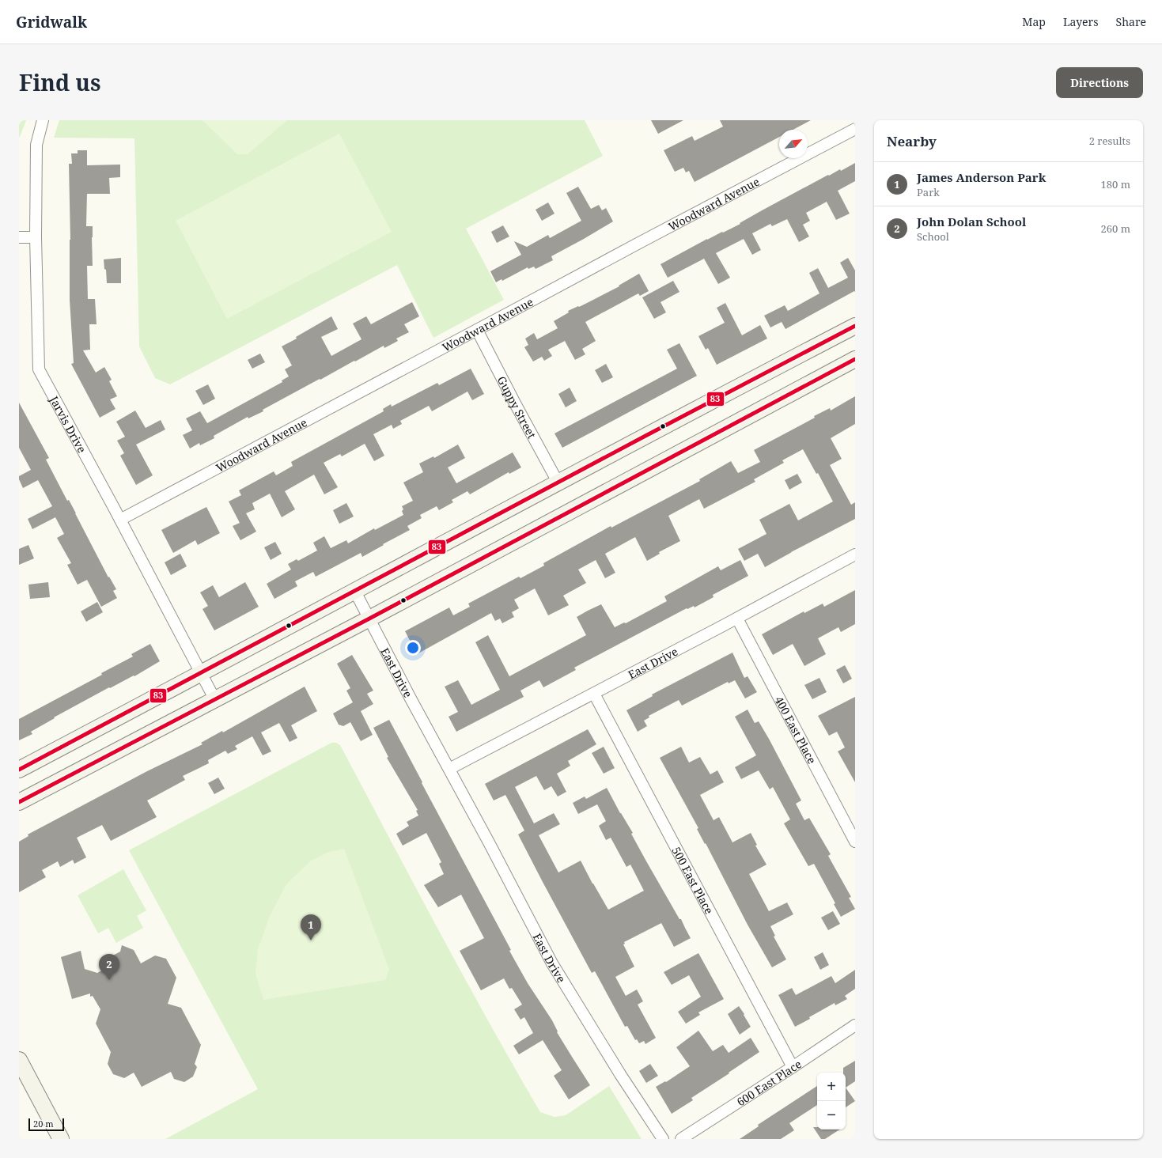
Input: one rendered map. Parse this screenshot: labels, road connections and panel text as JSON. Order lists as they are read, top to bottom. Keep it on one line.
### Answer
{"streets":{"street":["Woodward Avenue","Guppy Street","Jarvis Drive","East Drive","400 East Place","500 East Place","600 East Place"]},"crossings":[["Woodward Avenue","Guppy Street"],["Woodward Avenue","Jarvis Drive"],["East Drive","400 East Place"],["East Drive","500 East Place"],["500 East Place","600 East Place"]],"lines":["transit line 83"],"scale_bar":"20 m","north":"top right","page":{"header":"Gridwalk","nav":["Map","Layers","Share"],"title":"Find us","buttons":"Directions","heading":["Nearby","2 results"],"list":[{"mark":"1","name":"James Anderson Park","note":"Park","value":"180 m"},{"mark":"2","name":"John Dolan School","note":"School","value":"260 m"}],"pins":["1","2"],"map_buttons":["+","−"],"scale":"20 m"}}
